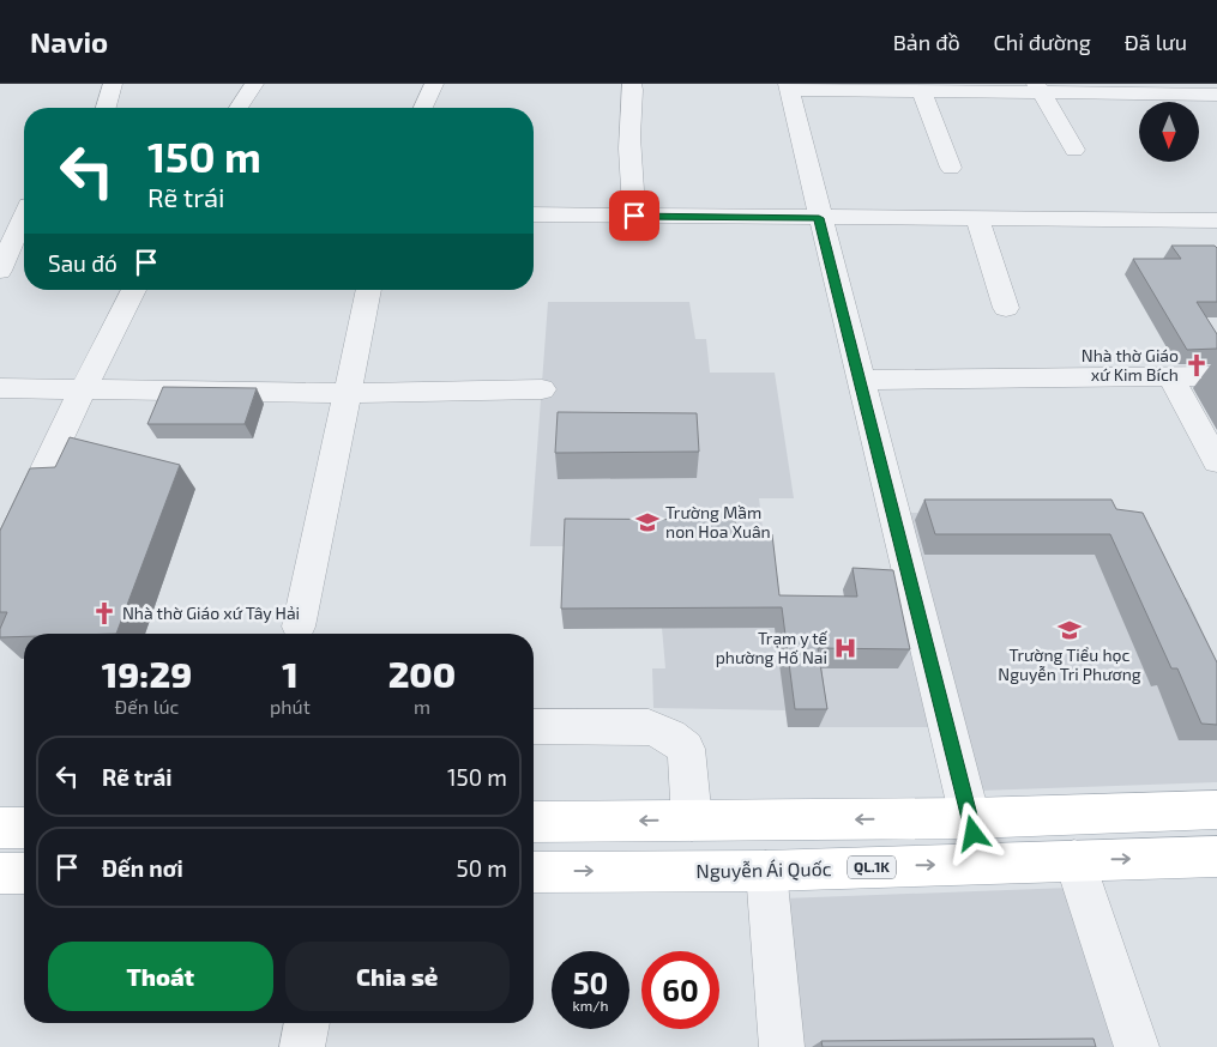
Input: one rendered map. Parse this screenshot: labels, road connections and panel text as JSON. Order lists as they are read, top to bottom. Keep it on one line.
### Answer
{"streets":{"main road":["QL.1K","Nguyễn Ái Quốc"]},"places":{"church":["Nhà thờ Giáo xứ Kim Bích","Nhà thờ Giáo xứ Tây Hải"],"school or university":["Trường Mầm non Hoa Xuân","Trường Tiểu học Nguyễn Tri Phương"],"hospital":["Trạm y tế phường Hố Nai"]},"north":"bottom","page":{"header":"Navio","nav":["Bản đồ","Chỉ đường","Đã lưu"],"turn":["150 m","Rẽ trái"],"then":"Sau đó","eta":["19:29","Đến lúc","1","phút","200","m"],"list":[{"name":"Rẽ trái","value":"150 m"},{"name":"Đến nơi","value":"50 m"}],"buttons":["Thoát","Chia sẻ"],"speed":"50 km/h","limit":"60"}}
